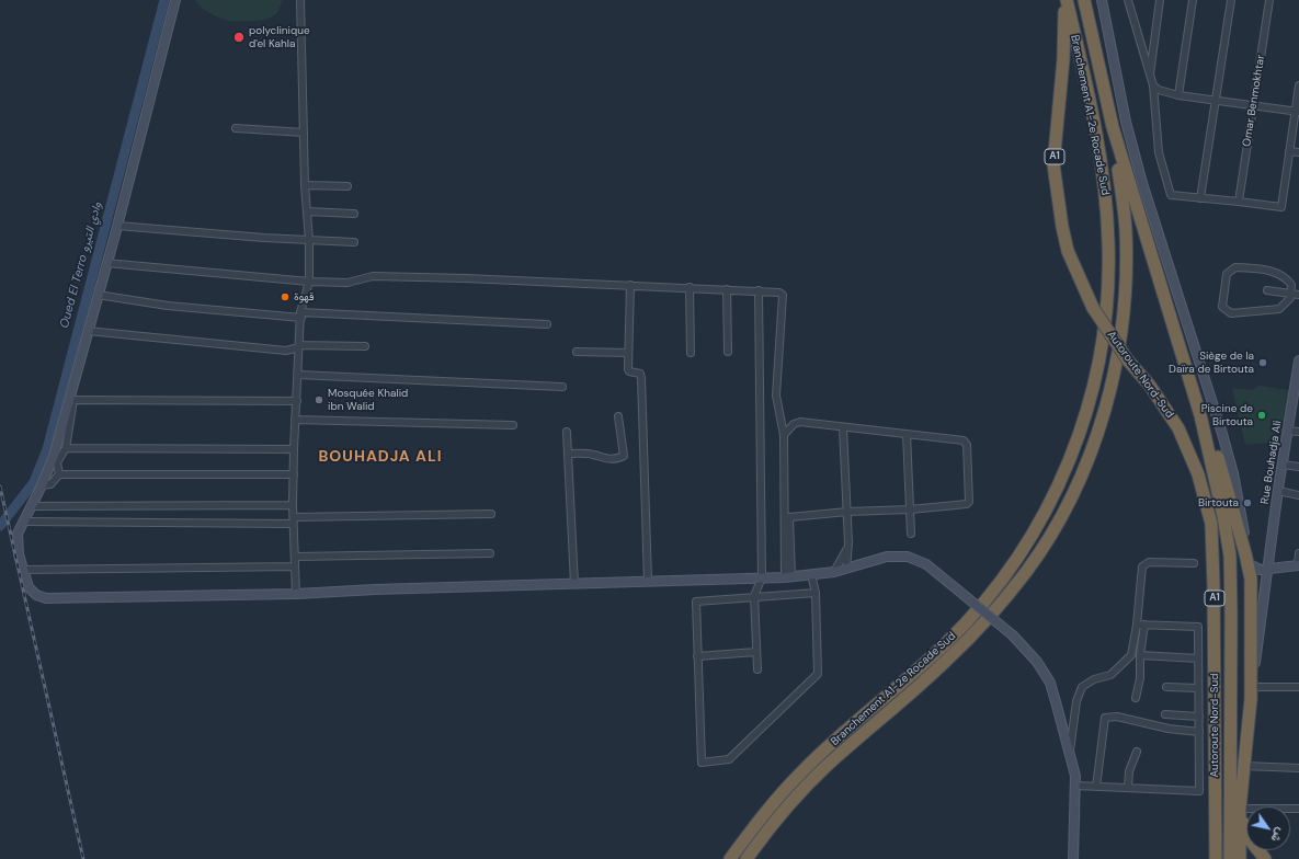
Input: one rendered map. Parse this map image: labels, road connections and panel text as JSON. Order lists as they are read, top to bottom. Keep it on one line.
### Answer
{"streets":{"highway":["Branchement A1-2e Rocade Sud","A1","Autoroute Nord-Sud"],"street":["Omar Benmokhtar","Rue Bouhadja Ali"]},"crossings":[["Branchement A1-2e Rocade Sud","Autoroute Nord-Sud"]],"districts":["BOUHADJA ALI"],"water":["Oued El Terro وادي التيرو"],"places":["polyclinique d'el Kahla","قهوة","Siège de la Daïra de Birtouta","Mosquée Khalid ibn Walid","Piscine de Birtouta","Birtouta"],"north":"bottom right"}
